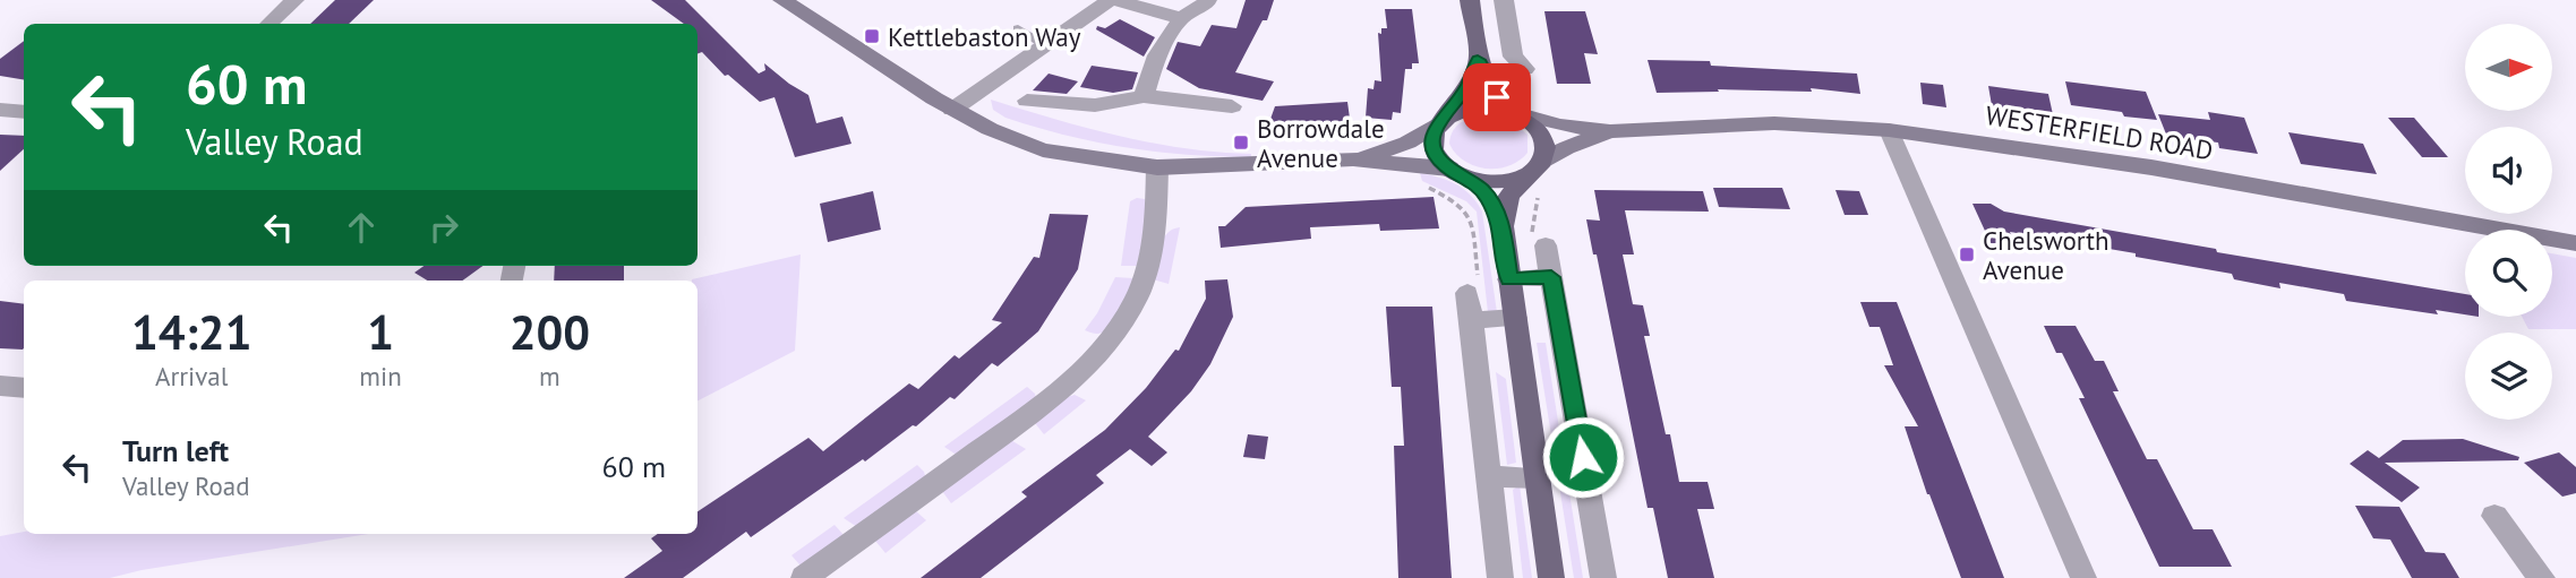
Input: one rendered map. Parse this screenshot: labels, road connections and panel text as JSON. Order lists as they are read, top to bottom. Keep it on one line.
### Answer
{"streets":{"main road":["WESTERFIELD ROAD"]},"places":{"transit":["Kettlebaston Way","Borrowdale Avenue","Chelsworth Avenue"]},"north":"right","page":{"turn":["60 m","Valley Road"],"eta":["14:21","Arrival","1","min","200","m"],"list":[{"name":"Turn left","note":"Valley Road","value":"60 m"}]}}
